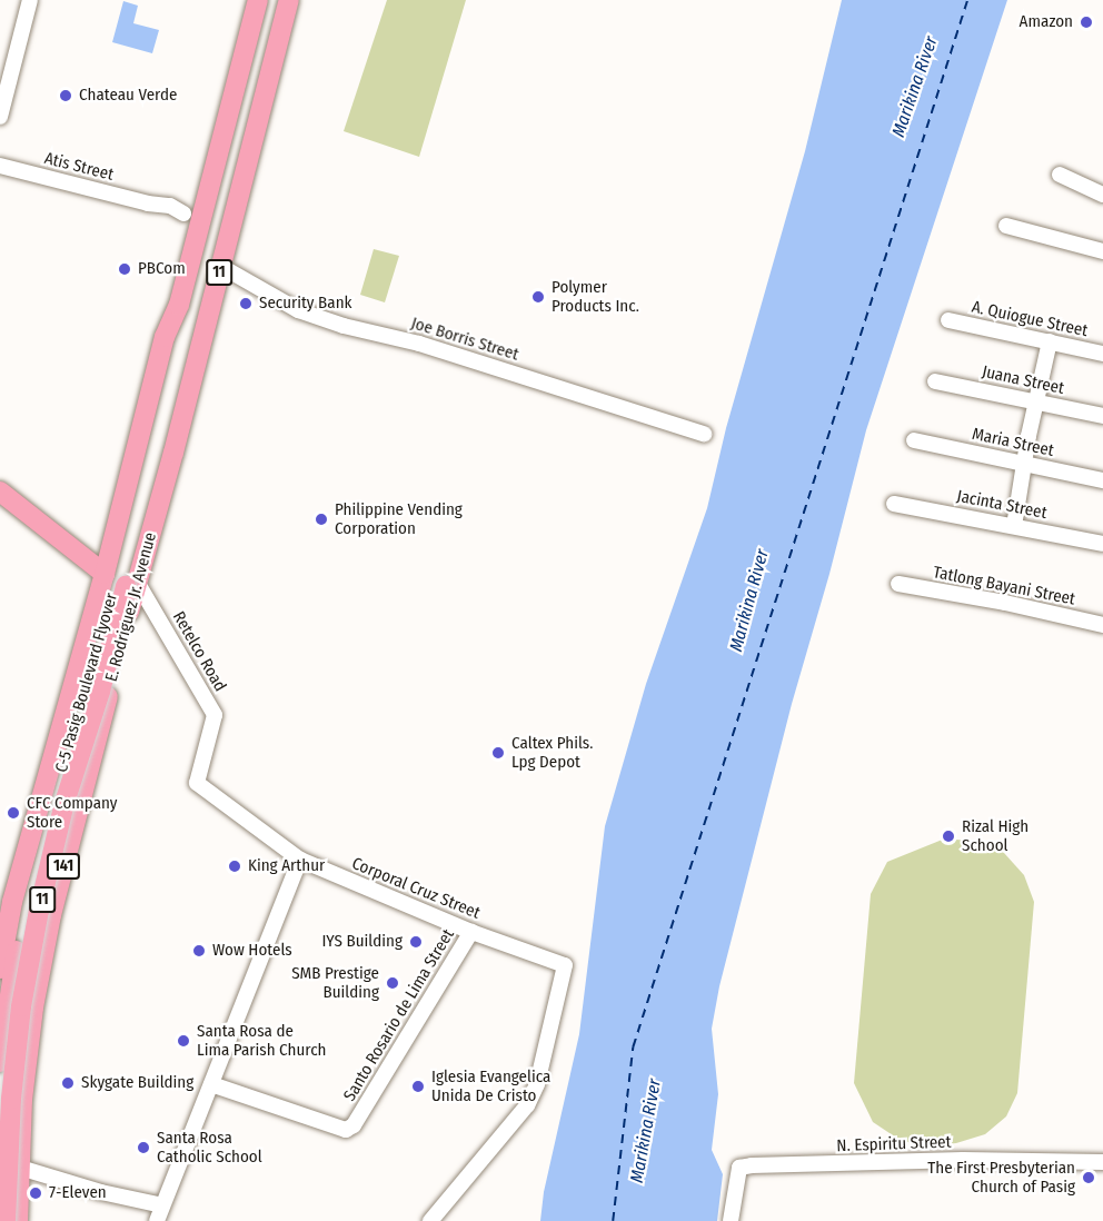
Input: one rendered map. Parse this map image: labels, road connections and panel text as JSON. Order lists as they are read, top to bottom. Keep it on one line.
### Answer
{"streets":{"main road":["11","E. Rodriguez Jr. Avenue","C-5 Pasig Boulevard Flyover","141"],"street":["Atis Street","A. Quiogue Street","Joe Borris Street","Juana Street","Maria Street","Jacinta Street","Tatlong Bayani Street","Retelco Road","Corporal Cruz Street","Santo Rosario de Lima Street","N. Espiritu Street"]},"crossings":[["Atis Street","11"],["Atis Street","C-5 Pasig Boulevard Flyover"],["11","Joe Borris Street"],["11","C-5 Pasig Boulevard Flyover"],["Joe Borris Street","C-5 Pasig Boulevard Flyover"],["E. Rodriguez Jr. Avenue","Retelco Road"],["E. Rodriguez Jr. Avenue","C-5 Pasig Boulevard Flyover"],["Retelco Road","C-5 Pasig Boulevard Flyover"],["Retelco Road","Corporal Cruz Street"],["Corporal Cruz Street","Santo Rosario de Lima Street"]],"water":["Marikina River"],"places":["Amazon","Chateau Verde","PBCom","Polymer Products Inc.","Security Bank","Philippine Vending Corporation","Caltex Phils. Lpg Depot","CFC Company Store","Rizal High School","King Arthur","IYS Building","Wow Hotels","SMB Prestige Building","Santa Rosa de Lima Parish Church","Skygate Building","Iglesia Evangelica Unida De Cristo","Santa Rosa Catholic School","The First Presbyterian Church of Pasig","7-Eleven"]}
